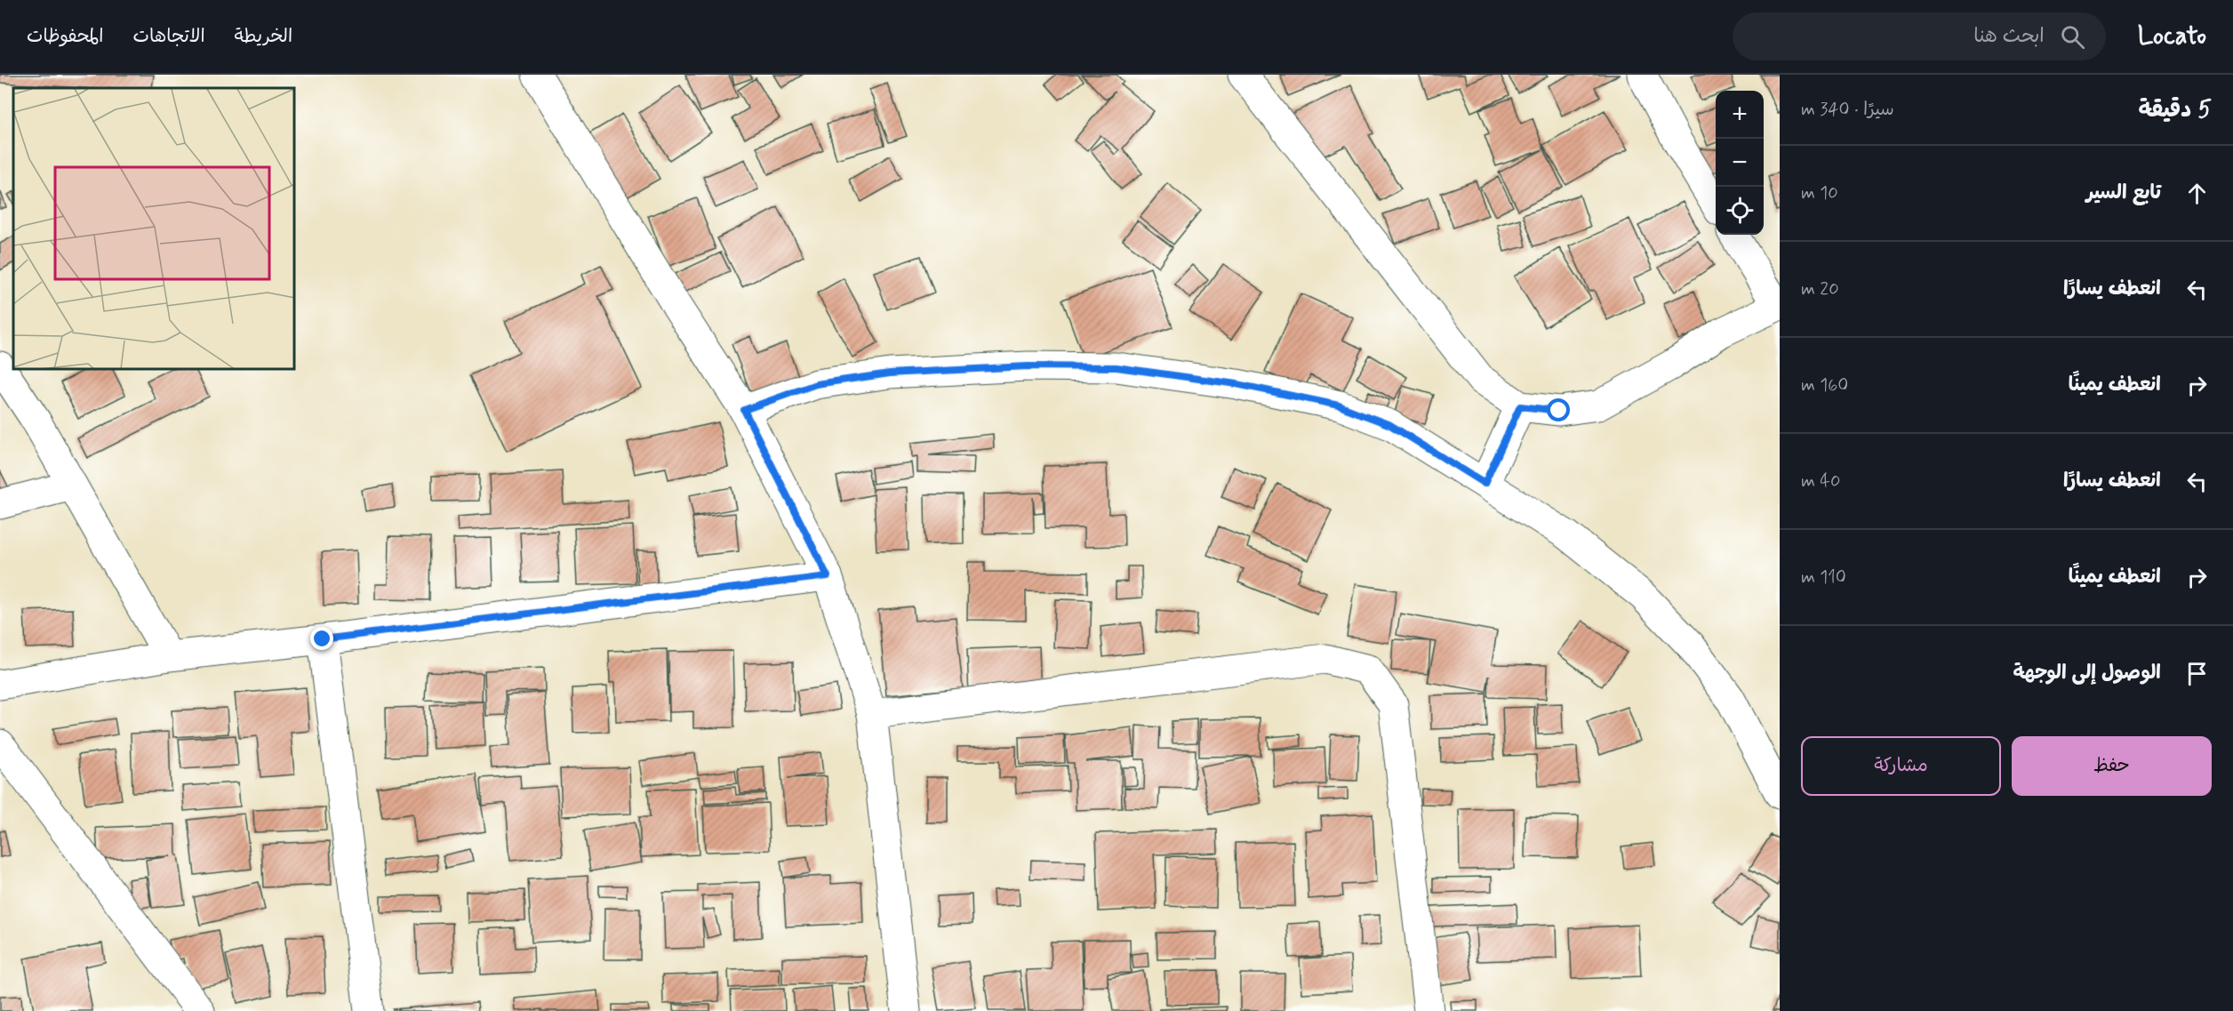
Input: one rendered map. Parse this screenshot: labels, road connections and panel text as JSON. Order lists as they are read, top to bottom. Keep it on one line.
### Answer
{"page":{"header":"Locato","search":"ابحث هنا","nav":["الخريطة","الاتجاهات","المحفوظات"],"heading":["5 دقيقة","سيرًا · 340 m"],"map_buttons":["+","−"],"list":[["تابع السير","10 m"],["انعطف يسارًا","20 m"],["انعطف يمينًا","160 m"],["انعطف يسارًا","40 m"],["انعطف يمينًا","110 m"],"الوصول إلى الوجهة"],"buttons":["حفظ","مشاركة"]}}
